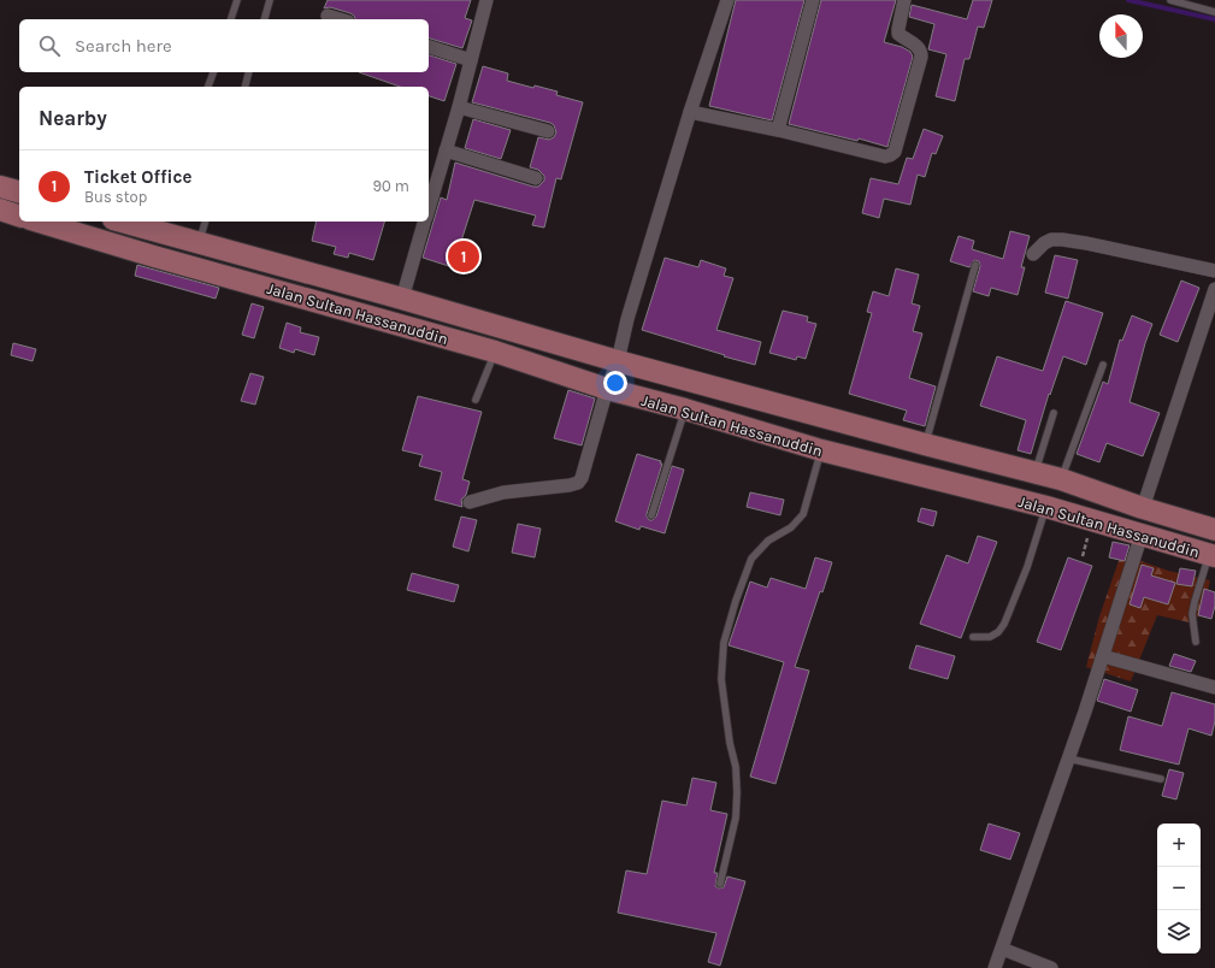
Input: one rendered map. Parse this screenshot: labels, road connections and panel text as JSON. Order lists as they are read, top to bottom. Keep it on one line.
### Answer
{"streets":{"main road":["Jalan Sultan Hassanuddin"]},"north":"top","page":{"search":"Search here","heading":"Nearby","list":[{"mark":"1","name":"Ticket Office","note":"Bus stop","value":"90 m"}],"pins":"1","map_buttons":["+","−"]}}
